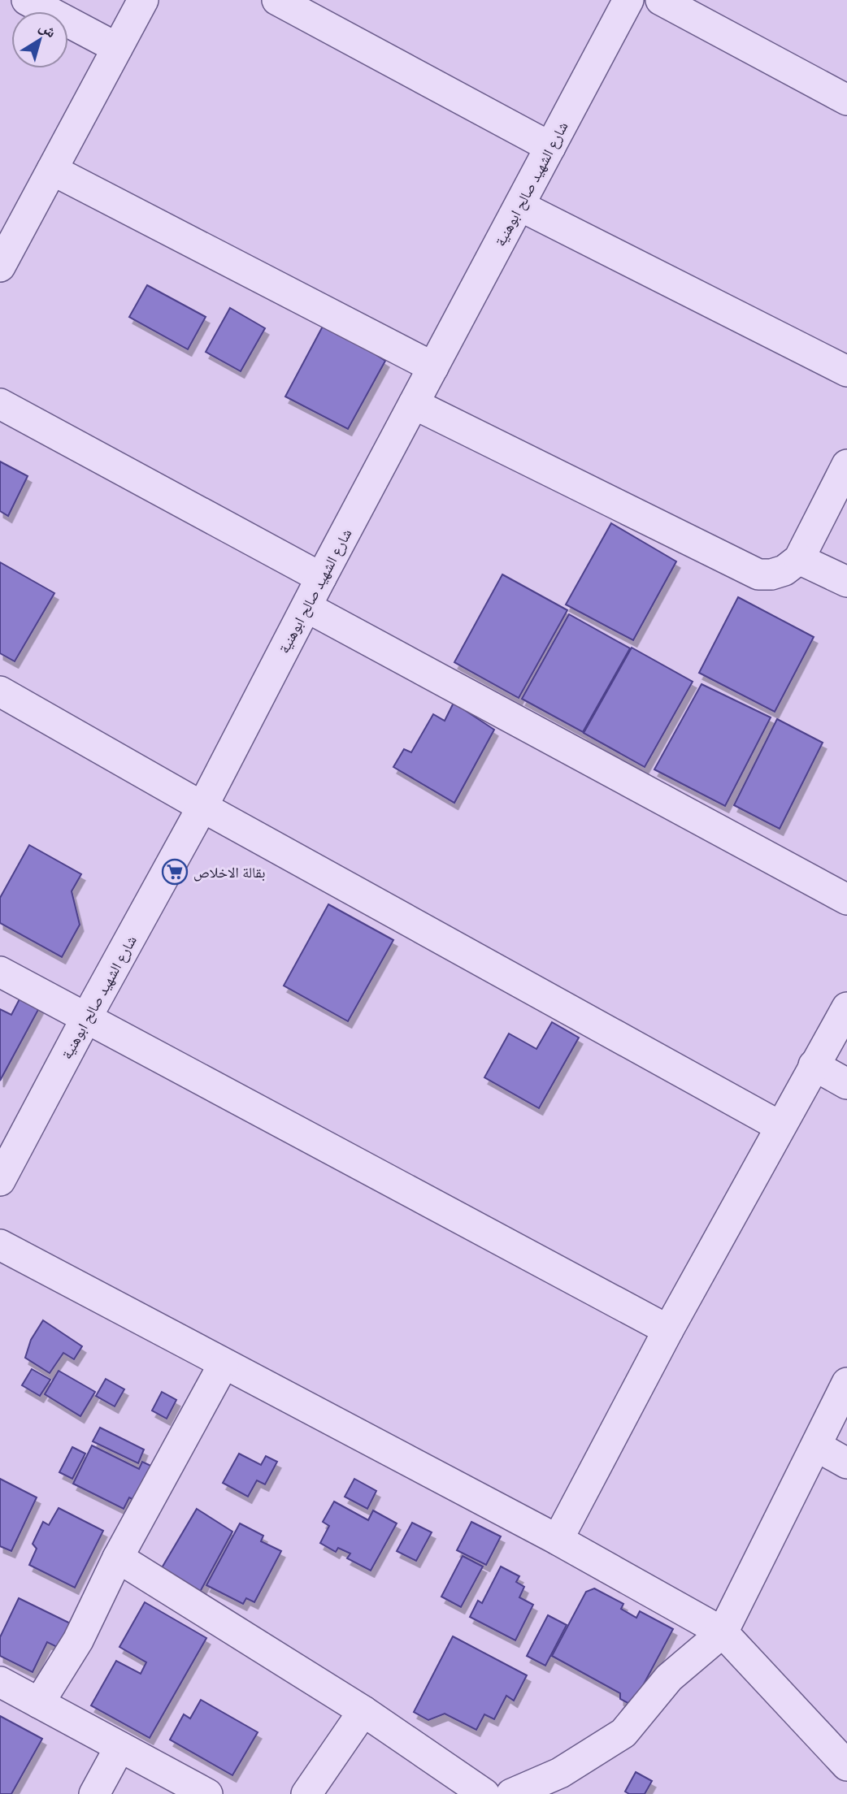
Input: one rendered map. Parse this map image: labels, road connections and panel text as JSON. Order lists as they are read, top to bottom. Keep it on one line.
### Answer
{"streets":{"street":["شارع الشهيد صالح ابوهنية"]},"places":{"supermarket":["بقالة الاخلاص"]},"north":"top right"}
